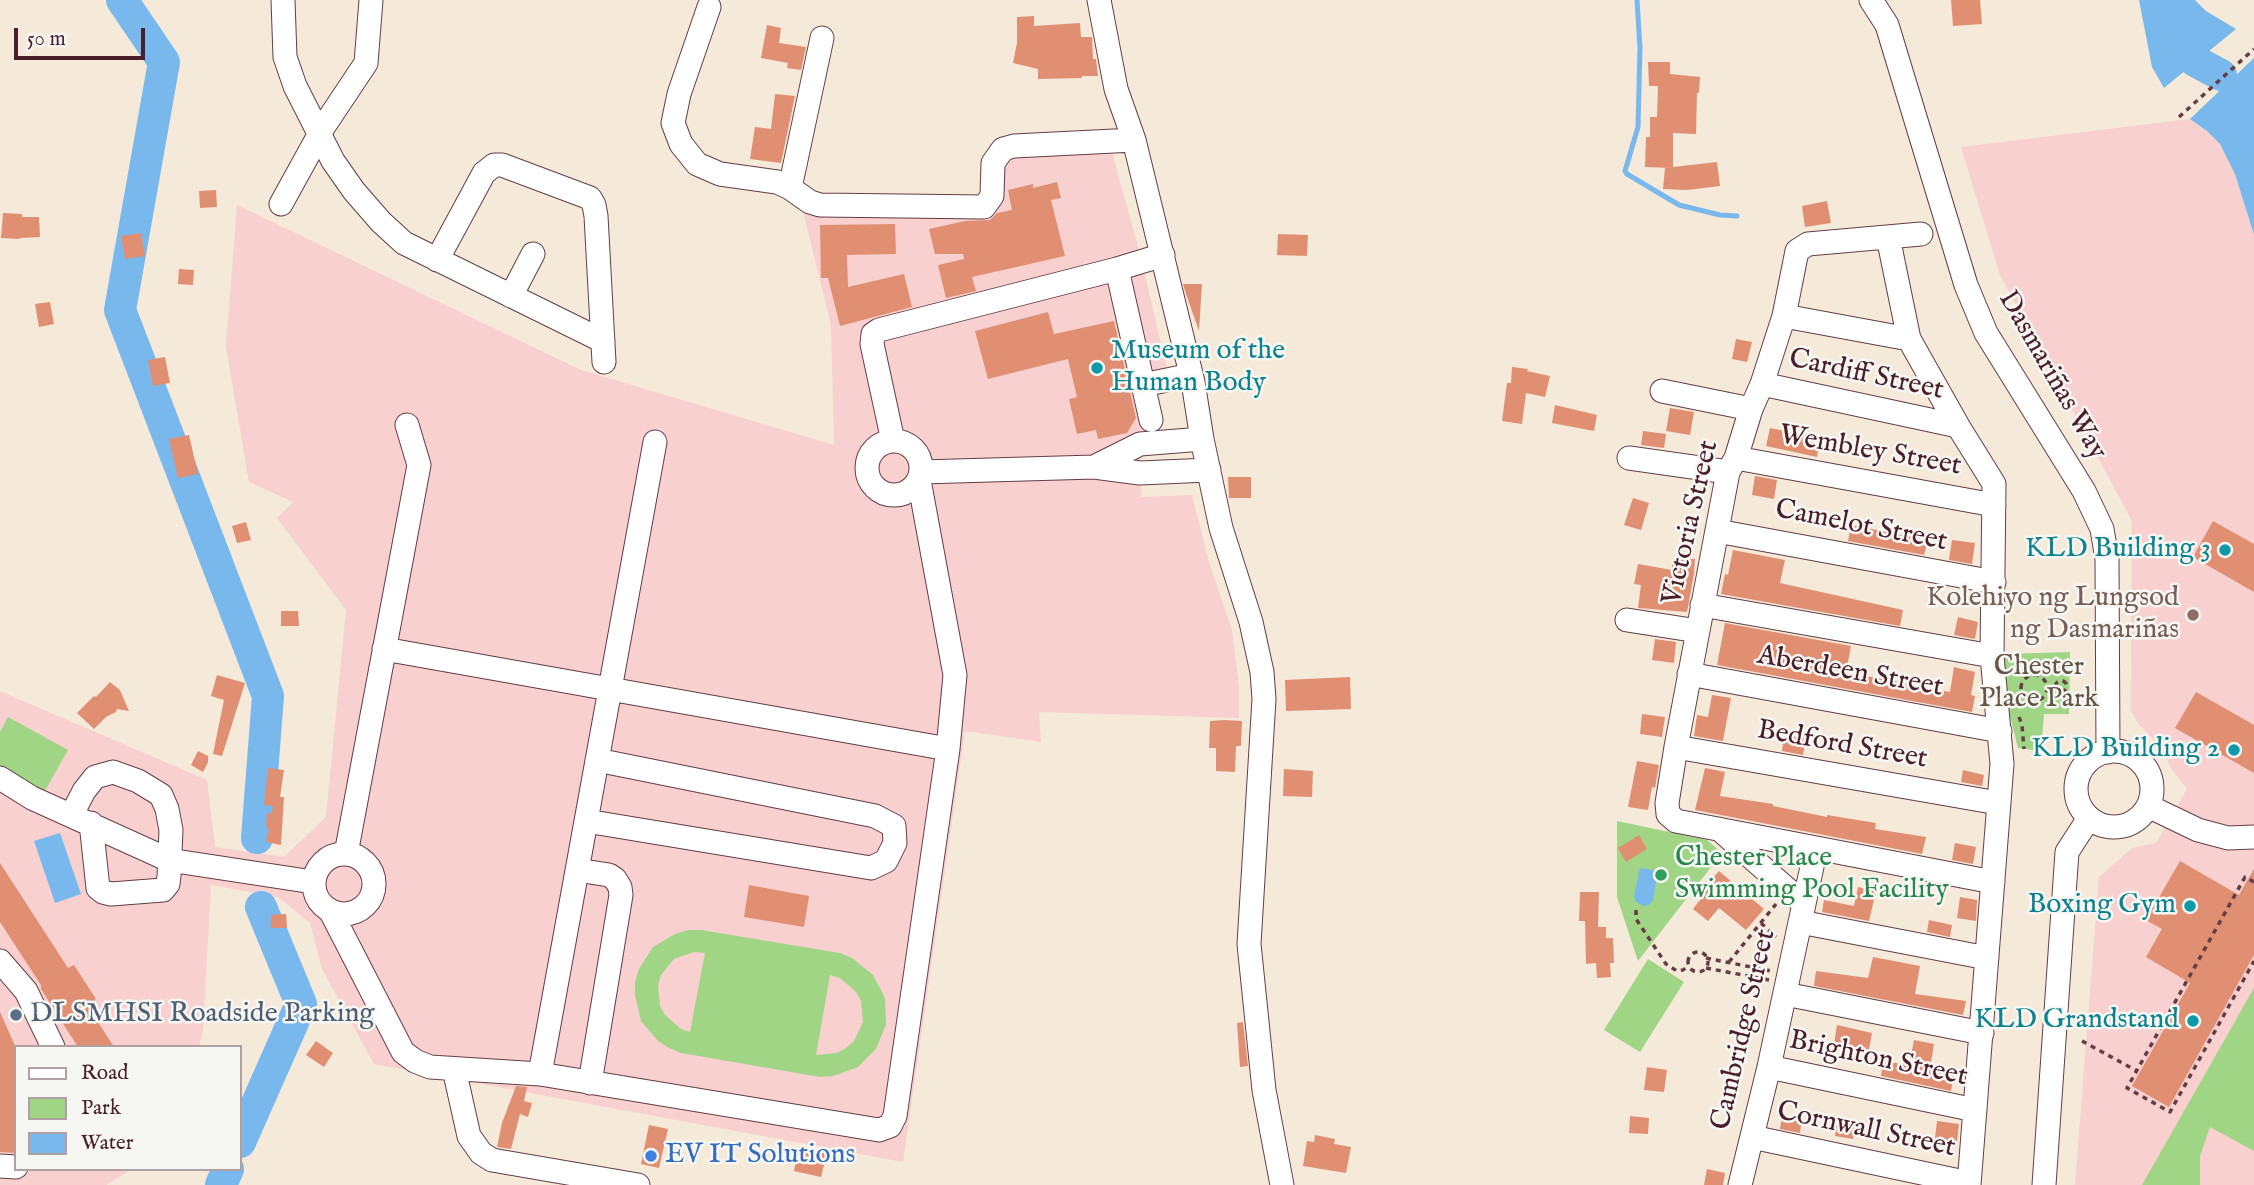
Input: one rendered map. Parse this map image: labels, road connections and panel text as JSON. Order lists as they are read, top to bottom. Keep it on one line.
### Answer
{"streets":{"street":["Cardiff Street","Dasmariñas Way","Wembley Street","Victoria Street","Camelot Street","Aberdeen Street","Bedford Street","Cambridge Street","Brighton Street","Cornwall Street"]},"crossings":[["Cardiff Street","Victoria Street"],["Wembley Street","Victoria Street"],["Victoria Street","Camelot Street"],["Victoria Street","Aberdeen Street"],["Victoria Street","Bedford Street"],["Cambridge Street","Brighton Street"],["Cambridge Street","Cornwall Street"]],"parks":["Chester Place Park"],"places":["Museum of the Human Body","KLD Building 3","Kolehiyo ng Lungsod ng Dasmariñas","KLD Building 2","Chester Place Swimming Pool Facility","Boxing Gym","DLSMHSI Roadside Parking","KLD Grandstand","EV IT Solutions"],"legend":["Road","Park","Water"],"scale_bar":"50 m"}
